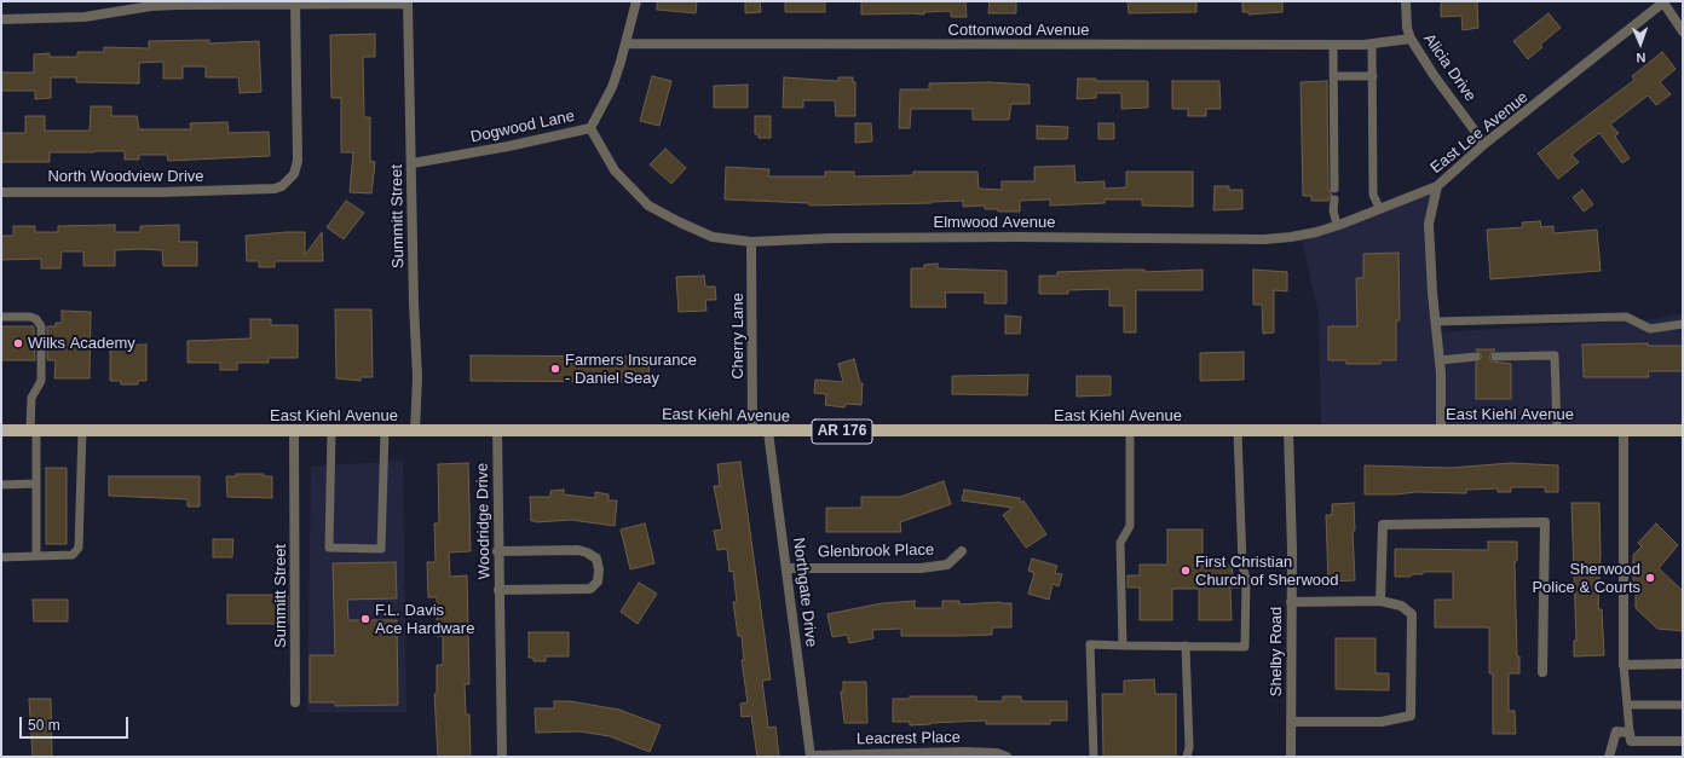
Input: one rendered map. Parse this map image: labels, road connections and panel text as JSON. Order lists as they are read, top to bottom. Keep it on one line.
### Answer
{"streets":{"main road":["East Kiehl Avenue","AR 176"],"street":["Cottonwood Avenue","Alicia Drive","Dogwood Lane","East Lee Avenue","North Woodview Drive","Summitt Street","Elmwood Avenue","Cherry Lane","Woodridge Drive","Glenbrook Place","Northgate Drive","Shelby Road","Leacrest Place"]},"crossings":[["Cottonwood Avenue","Alicia Drive"],["Cottonwood Avenue","Dogwood Lane"],["Alicia Drive","East Lee Avenue"],["Dogwood Lane","Summitt Street"],["Dogwood Lane","Elmwood Avenue"],["East Lee Avenue","Elmwood Avenue"],["East Lee Avenue","East Kiehl Avenue"],["Summitt Street","East Kiehl Avenue"],["Elmwood Avenue","Cherry Lane"],["Cherry Lane","East Kiehl Avenue"],["East Kiehl Avenue","Woodridge Drive"],["East Kiehl Avenue","Northgate Drive"],["East Kiehl Avenue","Shelby Road"],["Glenbrook Place","Northgate Drive"],["Northgate Drive","Leacrest Place"]],"places":["Wilks Academy","Farmers Insurance - Daniel Seay","First Christian Church of Sherwood","Sherwood Police & Courts","F.L. Davis Ace Hardware"],"scale_bar":"50 m","north":"bottom"}
